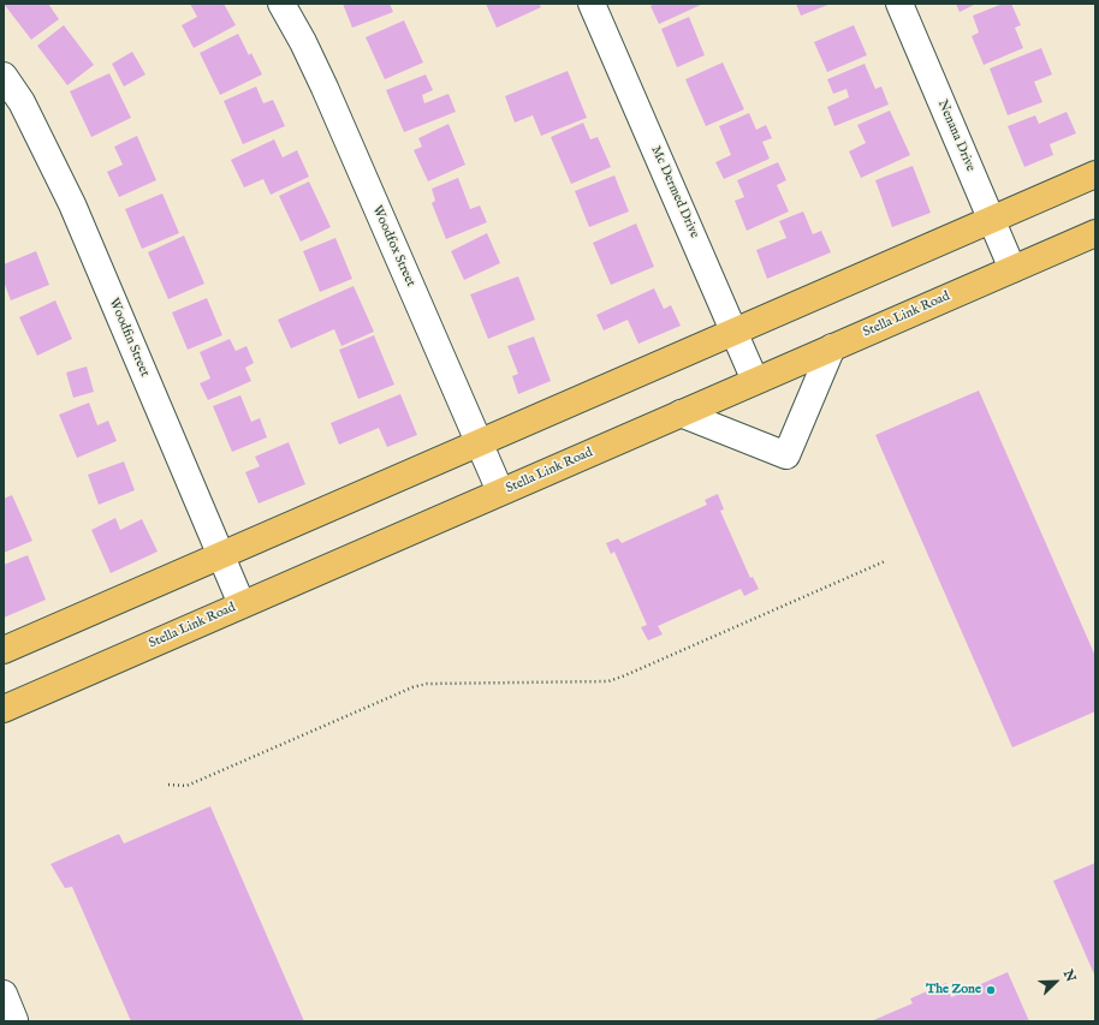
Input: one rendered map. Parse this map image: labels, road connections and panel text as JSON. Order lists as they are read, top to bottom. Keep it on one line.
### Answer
{"streets":{"main road":["Stella Link Road"],"street":["Nenana Drive","Mc Dermed Drive","Woodfox Street","Woodfin Street"]},"crossings":[["Nenana Drive","Stella Link Road"],["Mc Dermed Drive","Stella Link Road"],["Woodfox Street","Stella Link Road"],["Stella Link Road","Woodfin Street"]],"places":["The Zone"],"north":"top right"}
